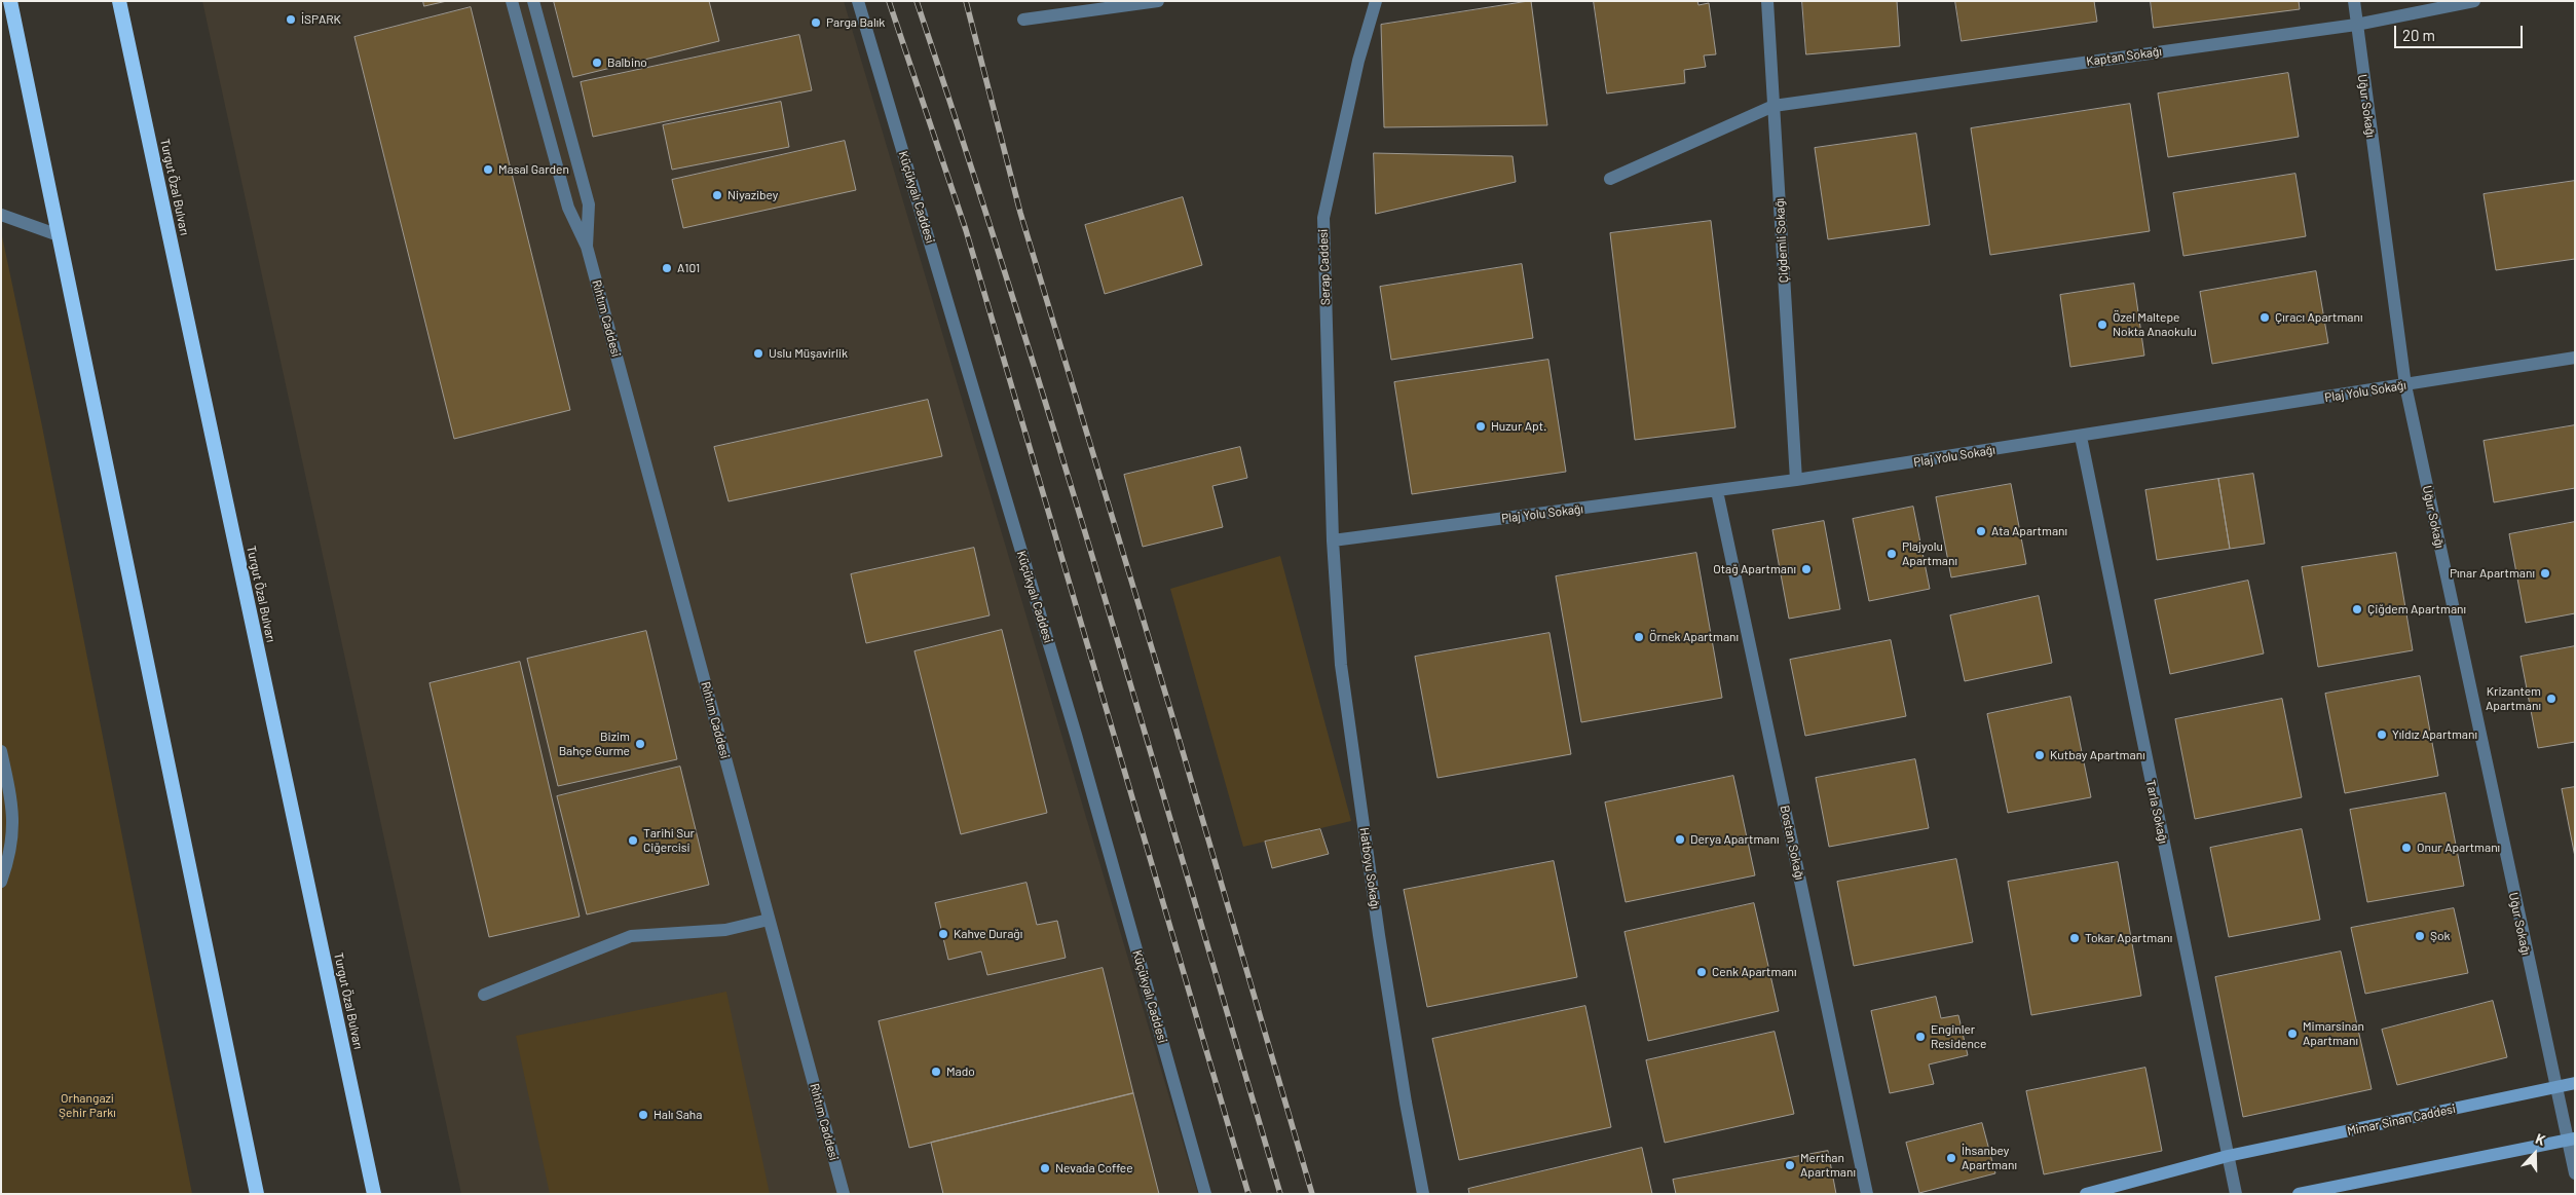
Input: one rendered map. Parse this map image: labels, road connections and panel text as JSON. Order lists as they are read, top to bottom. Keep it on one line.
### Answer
{"streets":{"highway":["Turgut Özal Bulvarı"],"main road":["Mimar Sinan Caddesi"],"street":["Kaptan Sokağı","Uğur Sokağı","Küçükyalı Caddesi","Çiğdemli Sokağı","Serap Caddesi","Rıhtım Caddesi","Plaj Yolu Sokağı","Tarla Sokağı","Bostan Sokağı","Hatboyu Sokağı"]},"crossings":[["Kaptan Sokağı","Uğur Sokağı"],["Kaptan Sokağı","Çiğdemli Sokağı"],["Uğur Sokağı","Plaj Yolu Sokağı"],["Uğur Sokağı","Mimar Sinan Caddesi"],["Çiğdemli Sokağı","Plaj Yolu Sokağı"],["Serap Caddesi","Plaj Yolu Sokağı"],["Serap Caddesi","Hatboyu Sokağı"],["Plaj Yolu Sokağı","Tarla Sokağı"],["Plaj Yolu Sokağı","Bostan Sokağı"],["Plaj Yolu Sokağı","Hatboyu Sokağı"],["Tarla Sokağı","Mimar Sinan Caddesi"]],"parks":["Orhangazi Şehir Parkı"],"places":["İSPARK","Parga Balık","Balbino","Masal Garden","Niyazibey","A101","Çıracı Apartmanı","Özel Maltepe Nokta Anaokulu","Uslu Müşavirlik","Huzur Apt.","Ata Apartmanı","Plajyolu Apartmanı","Otağ Apartmanı","Pınar Apartmanı","Çiğdem Apartmanı","Örnek Apartmanı","Krizantem Apartmanı","Yıldız Apartmanı","Bizim Bahçe Gurme","Kutbay Apartmanı","Derya Apartmanı","Tarihi Sur Ciğercisi","Onur Apartmanı","Kahve Durağı","Şok","Tokar Apartmanı","Cenk Apartmanı","Mimarsinan Apartmanı","Enginler Residence","Mado","Halı Saha","İhsanbey Apartmanı","Merthan Apartmanı","Nevada Coffee"],"scale_bar":"20 m","north":"top"}
